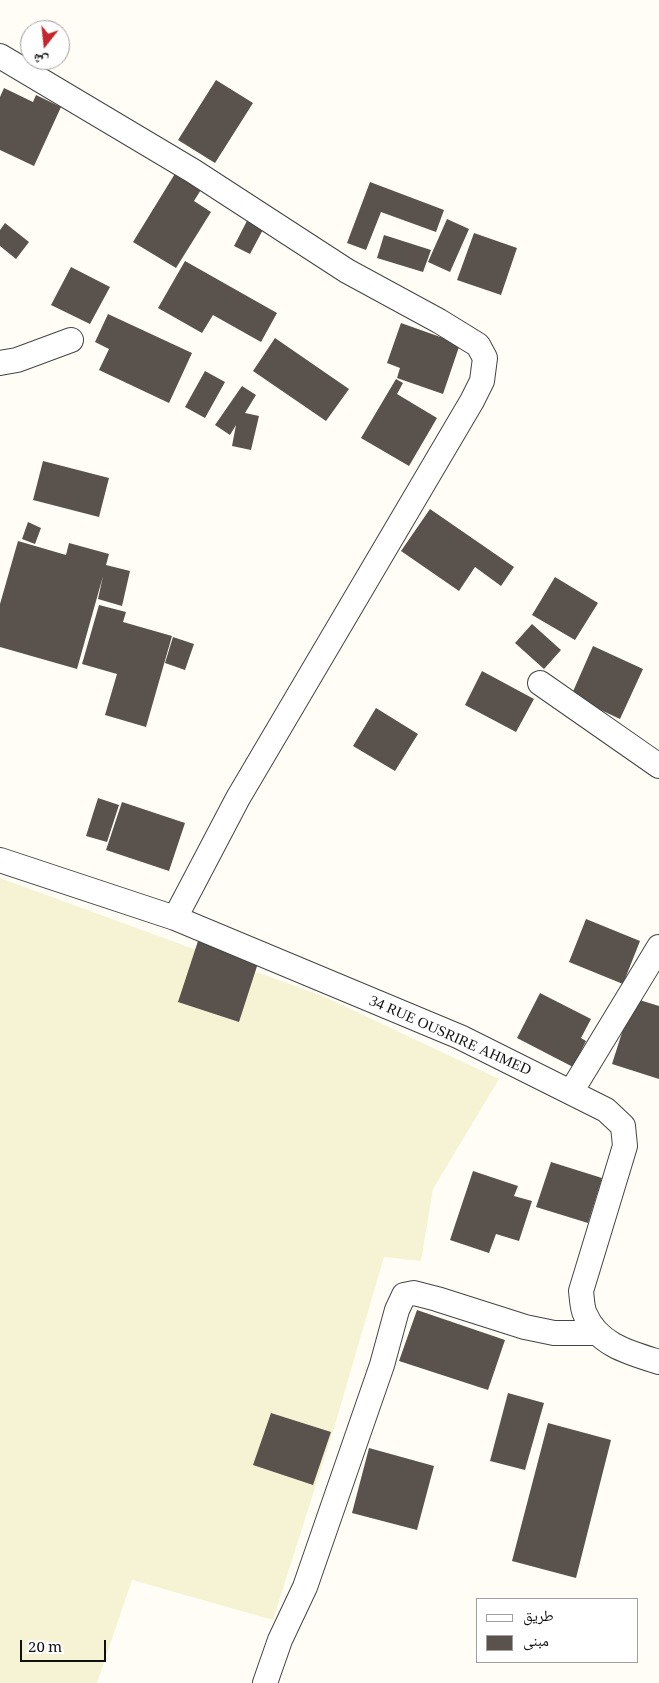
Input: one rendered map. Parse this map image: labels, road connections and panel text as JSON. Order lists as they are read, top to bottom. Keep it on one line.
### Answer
{"streets":{"street":["34 RUE OUSRIRE AHMED"]},"legend":["طريق","مبنى"],"scale_bar":"20 m","north":"bottom"}
